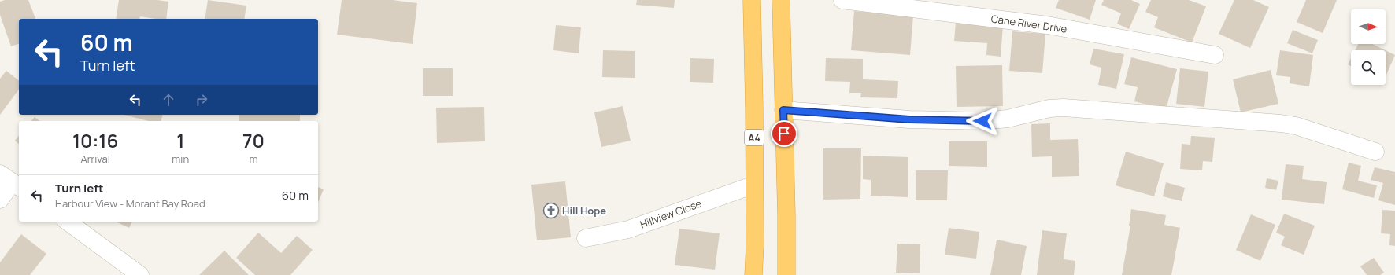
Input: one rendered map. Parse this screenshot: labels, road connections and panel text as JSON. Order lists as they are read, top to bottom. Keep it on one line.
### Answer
{"streets":{"highway":["A4"],"street":["Cane River Drive","Hillview Close"]},"crossings":[["A4","Hillview Close"]],"places":{"church":["Hill Hope"]},"north":"right","page":{"turn":["60 m","Turn left"],"eta":["10:16","Arrival","1","min","70","m"],"list":[{"name":"Turn left","note":"Harbour View - Morant Bay Road","value":"60 m"}]}}
